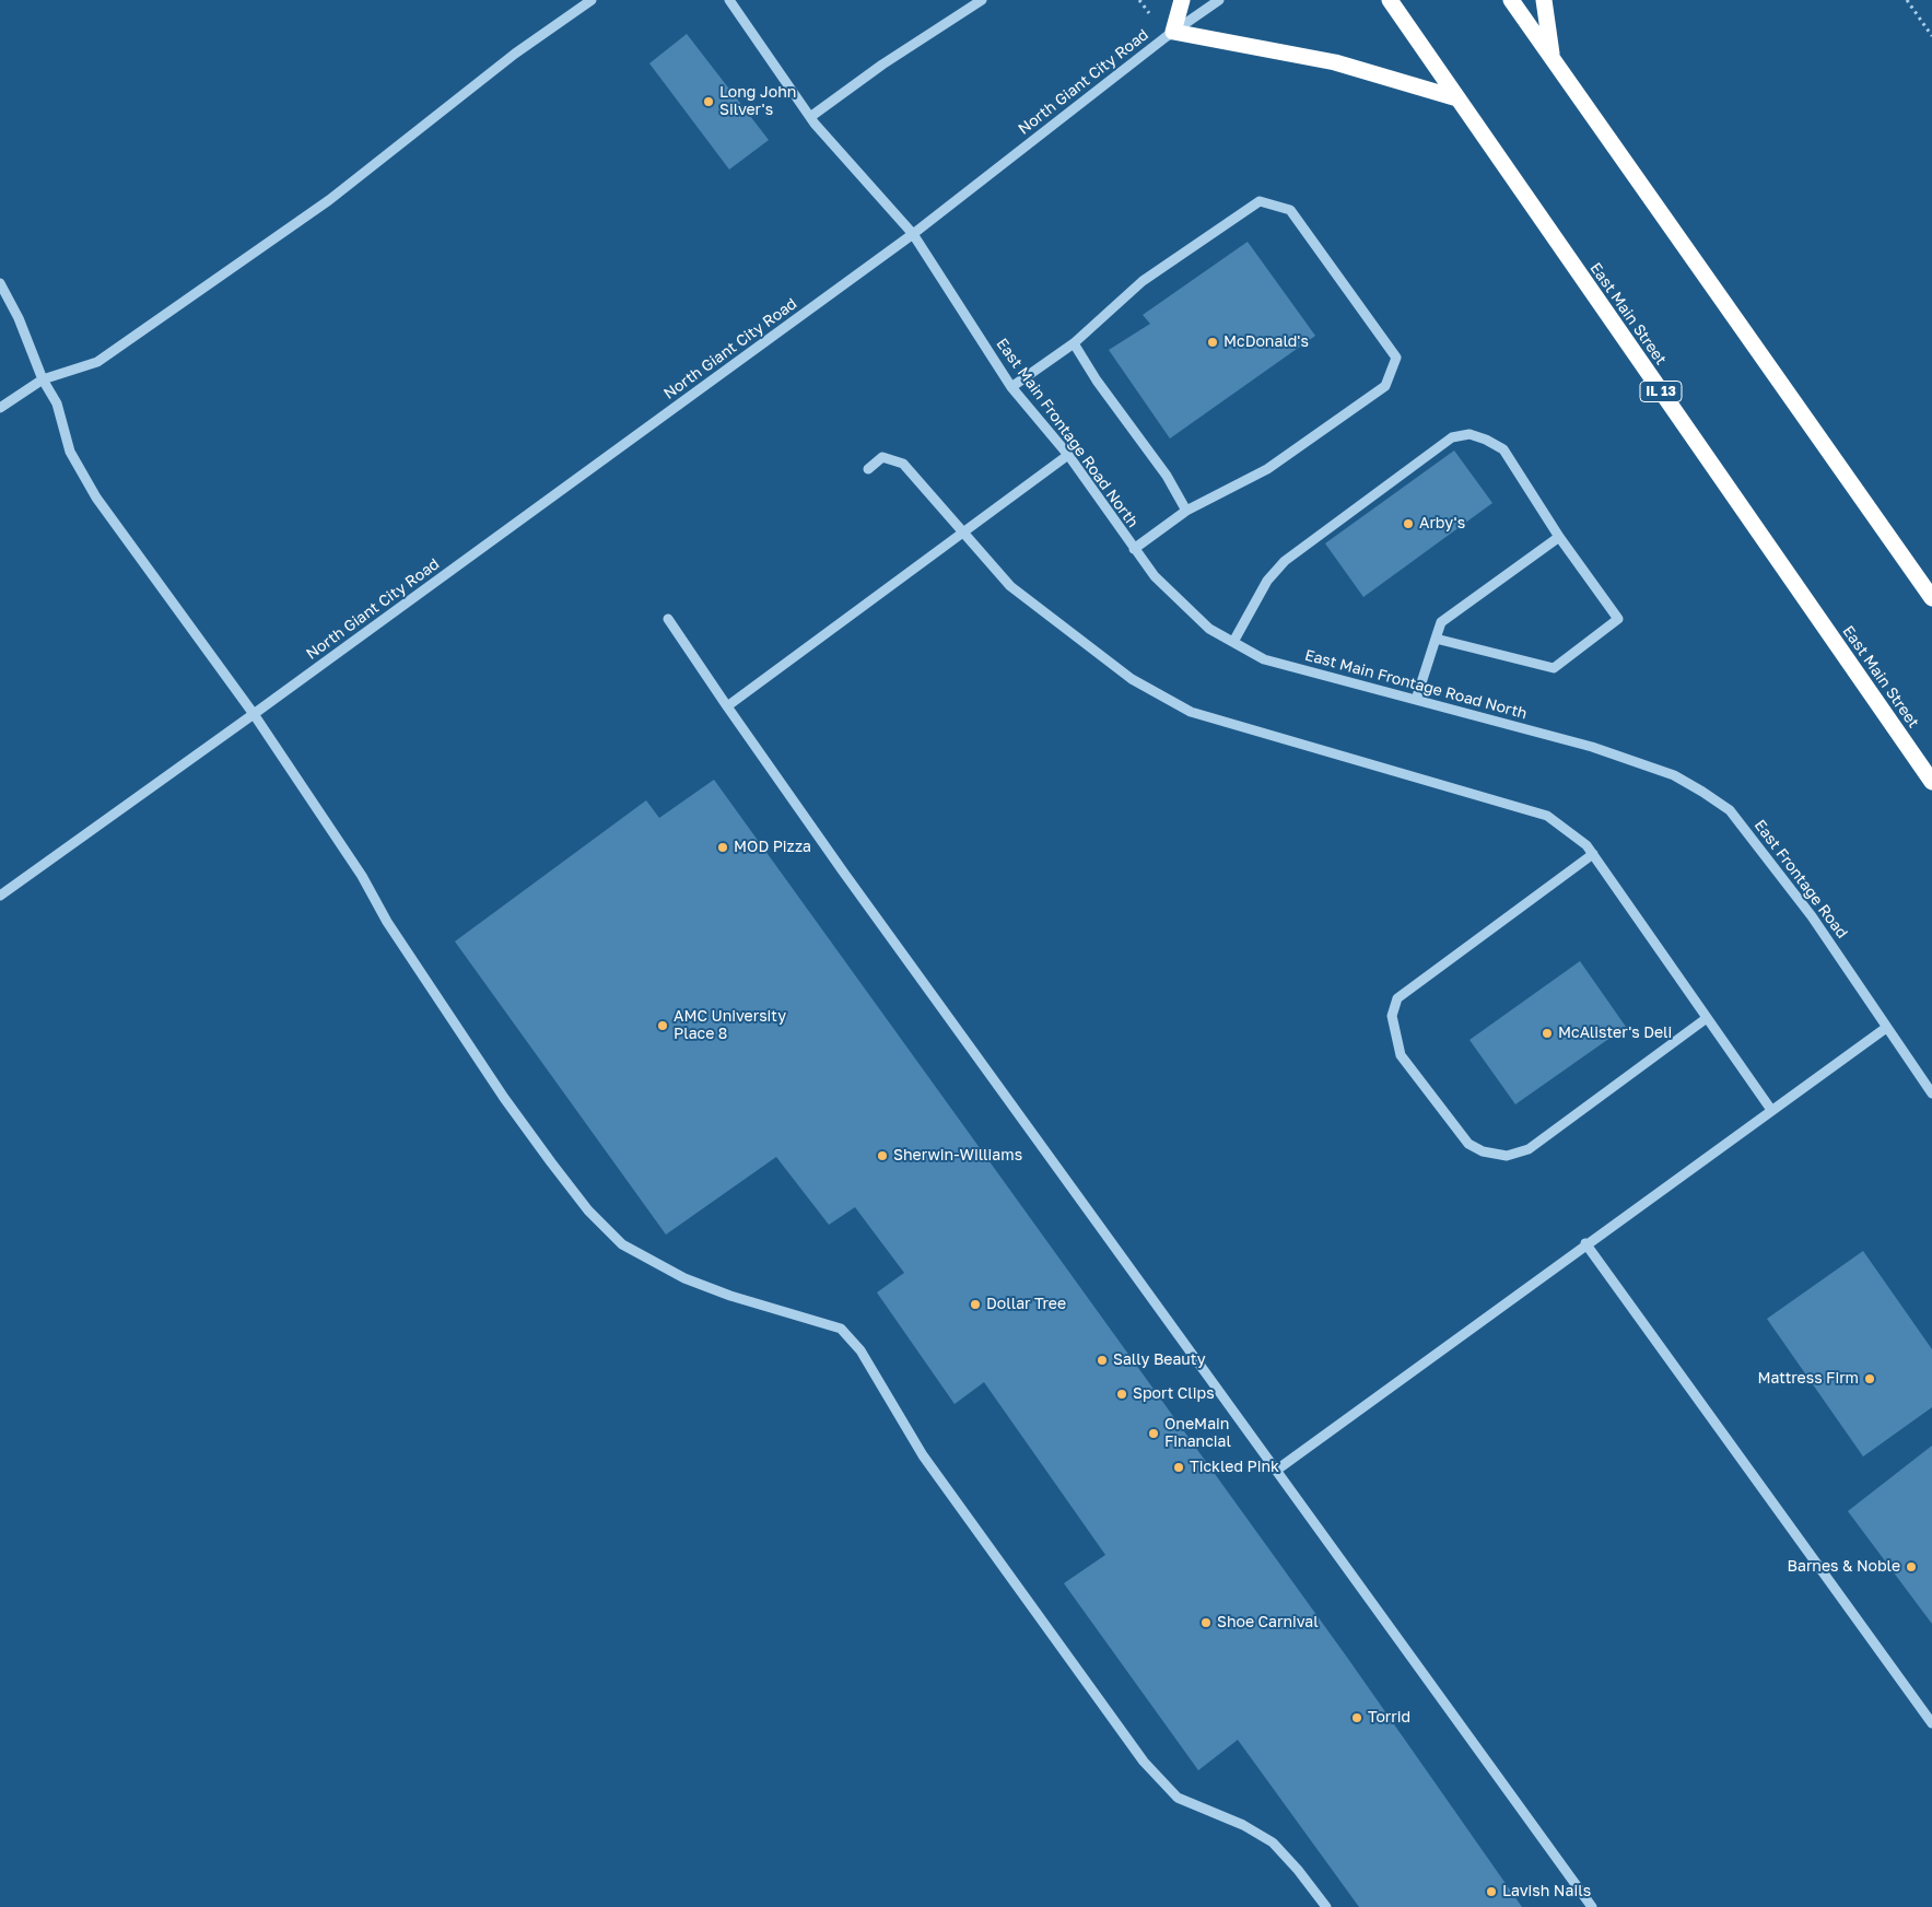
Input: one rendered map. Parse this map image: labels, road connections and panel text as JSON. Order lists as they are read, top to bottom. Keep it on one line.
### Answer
{"streets":{"highway":["East Main Street","IL 13"],"street":["North Giant City Road","East Main Frontage Road North","East Frontage Road"]},"crossings":[["North Giant City Road","East Main Frontage Road North"],["East Main Frontage Road North","East Frontage Road"]],"places":["Long John Silver's","McDonald's","Arby's","MOD Pizza","AMC University Place 8","McAlister's Deli","Sherwin-Williams","Dollar Tree","Sally Beauty","Mattress Firm","Sport Clips","OneMain Financial","Tickled Pink","Barnes & Noble","Shoe Carnival","Torrid","Lavish Nails"]}
